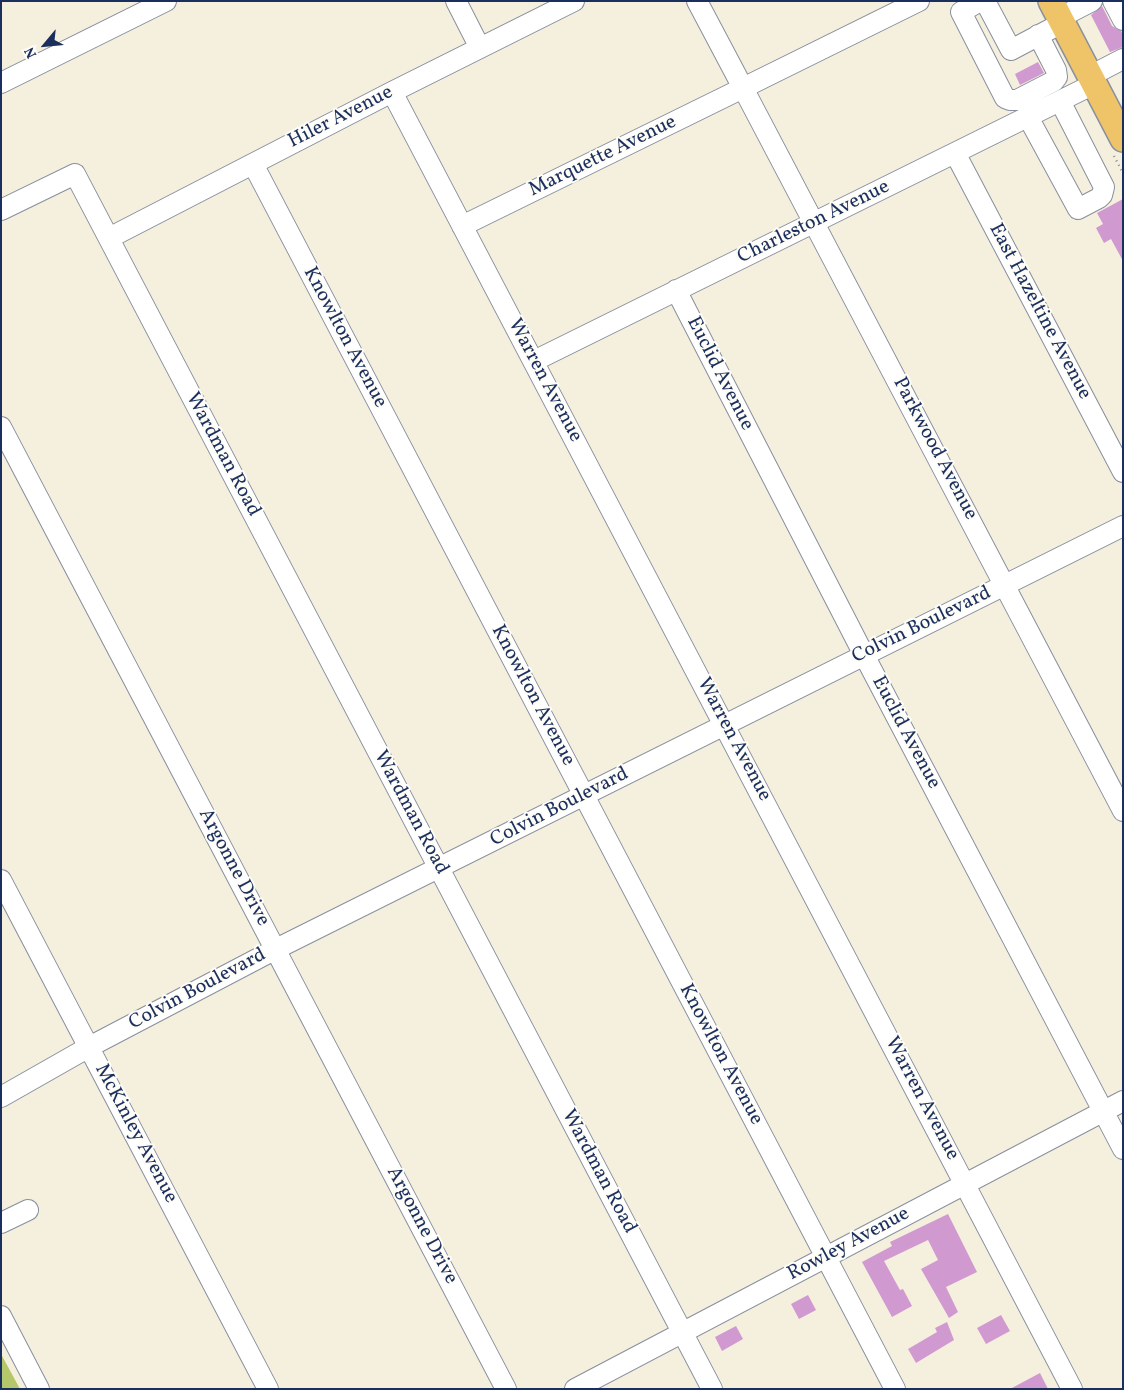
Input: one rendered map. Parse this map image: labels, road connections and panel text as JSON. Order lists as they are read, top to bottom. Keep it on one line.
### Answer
{"streets":{"street":["Hiler Avenue","Marquette Avenue","Charleston Avenue","East Hazeltine Avenue","Knowlton Avenue","Euclid Avenue","Warren Avenue","Parkwood Avenue","Wardman Road","Colvin Boulevard","Argonne Drive","McKinley Avenue","Rowley Avenue"]},"crossings":[["Hiler Avenue","Knowlton Avenue"],["Hiler Avenue","Warren Avenue"],["Hiler Avenue","Wardman Road"],["Marquette Avenue","Warren Avenue"],["Marquette Avenue","Parkwood Avenue"],["Charleston Avenue","East Hazeltine Avenue"],["Charleston Avenue","Euclid Avenue"],["Charleston Avenue","Warren Avenue"],["Charleston Avenue","Parkwood Avenue"],["Knowlton Avenue","Colvin Boulevard"],["Knowlton Avenue","Rowley Avenue"],["Euclid Avenue","Colvin Boulevard"],["Euclid Avenue","Rowley Avenue"],["Warren Avenue","Colvin Boulevard"],["Warren Avenue","Rowley Avenue"],["Parkwood Avenue","Colvin Boulevard"],["Wardman Road","Colvin Boulevard"],["Wardman Road","Rowley Avenue"],["Colvin Boulevard","Argonne Drive"],["Colvin Boulevard","McKinley Avenue"]],"north":"bottom left"}
